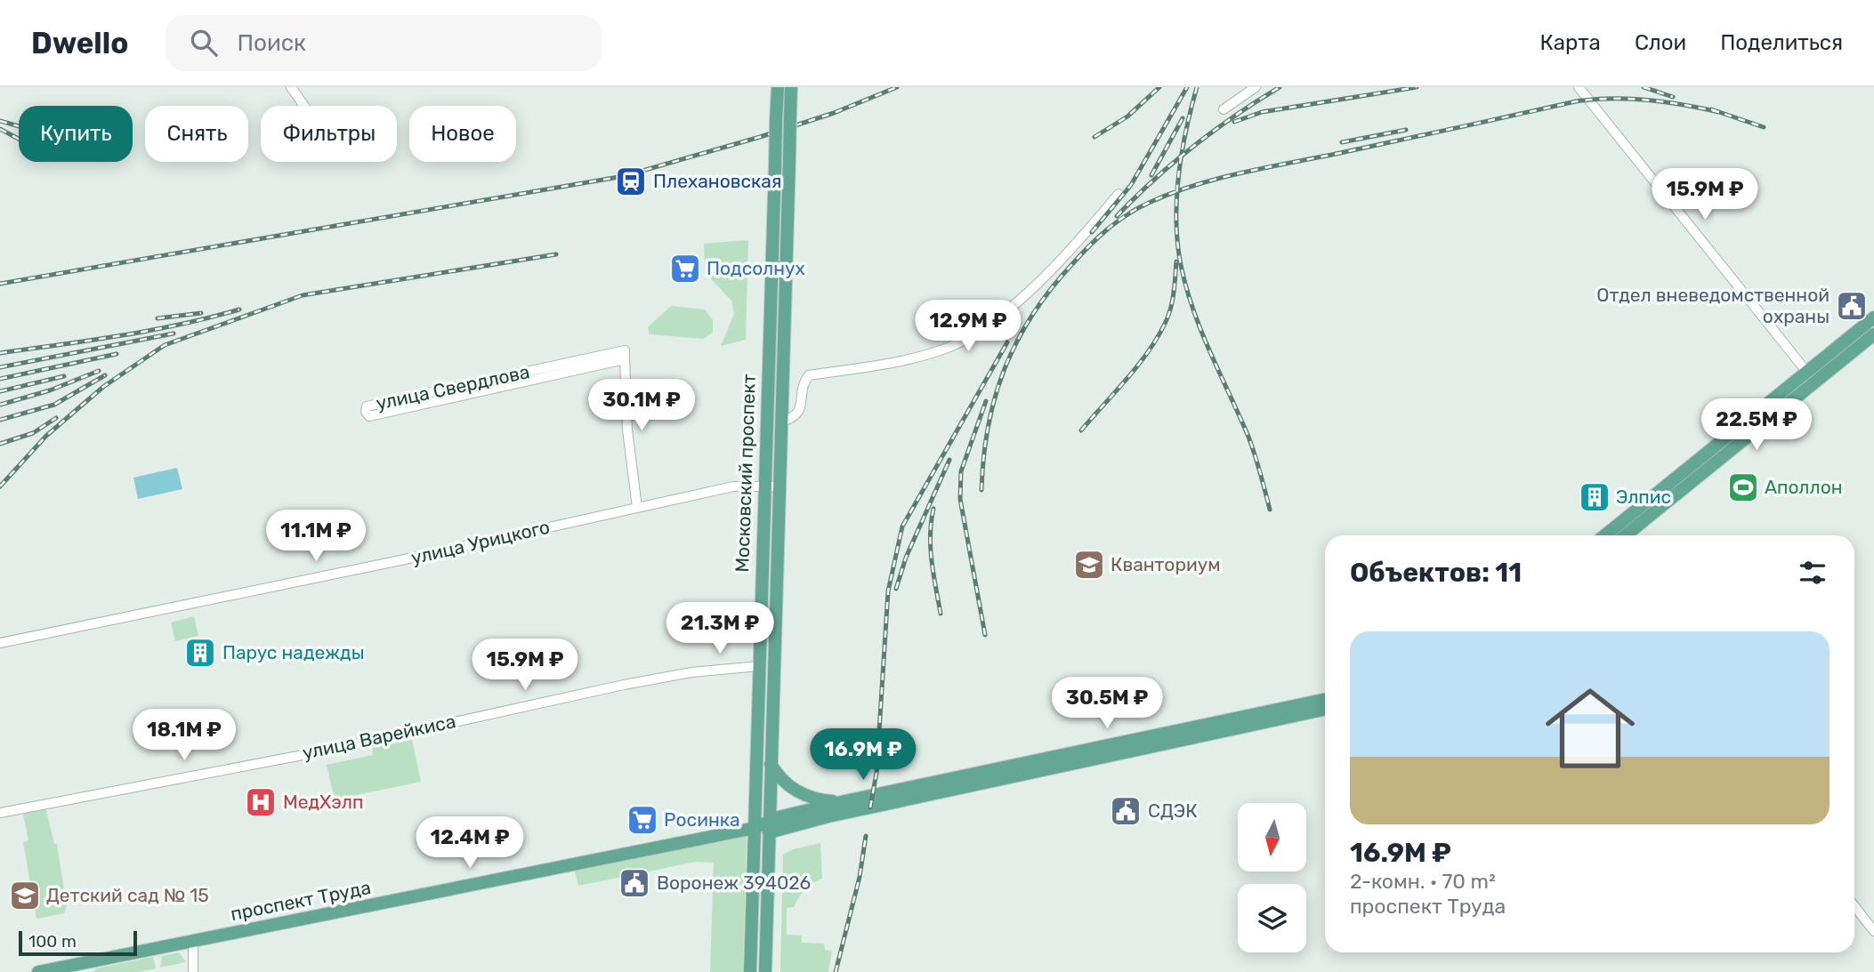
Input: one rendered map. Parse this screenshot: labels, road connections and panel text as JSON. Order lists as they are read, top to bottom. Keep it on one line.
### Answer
{"streets":{"main road":["Московский проспект","проспект Труда"],"street":["улица Свердлова","улица Урицкого","улица Варейкиса"]},"crossings":[["Московский проспект","улица Урицкого"],["Московский проспект","улица Варейкиса"],["Московский проспект","проспект Труда"]],"places":{"station":["Плехановская"],"supermarket":["Подсолнух","Росинка"],"public building":["Отдел вневедомственной охраны","СДЭК","Воронеж 394026"],"sports":["Аполлон"],"building":["Элпис","Парус надежды"],"school or university":["Кванториум","Детский сад № 15"],"hospital":["МедХэлп"]},"scale_bar":"100 m","north":"bottom","page":{"header":"Dwello","search":"Поиск","nav":["Карта","Слои","Поделиться"],"chip":["Купить","Снять","Фильтры","Новое"],"price":["15.9M ₽","12.9M ₽","30.1M ₽","22.5M ₽","11.1M ₽","21.3M ₽","15.9M ₽","30.5M ₽","18.1M ₽","16.9M ₽","12.4M ₽"],"heading":"Объектов: 11","list":[{"name":"16.9M ₽","note":"2-комн. · 70 m² · проспект Труда"}],"scale":"100 m"}}
